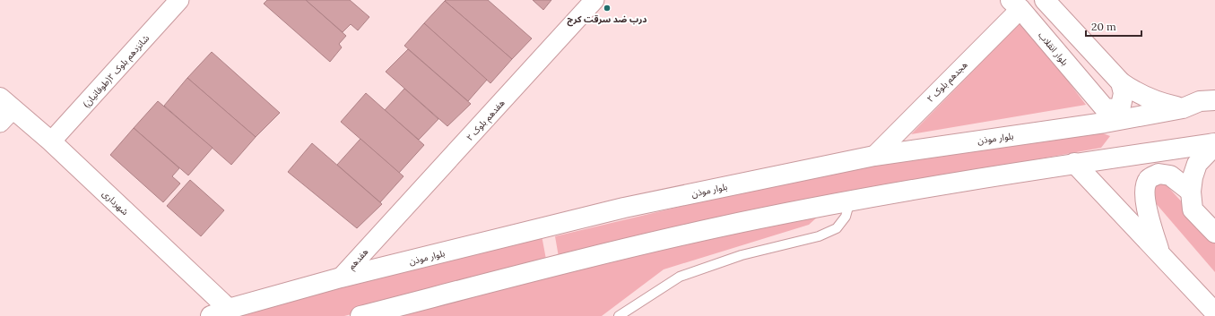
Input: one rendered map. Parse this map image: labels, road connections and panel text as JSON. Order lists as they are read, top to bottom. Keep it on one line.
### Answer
{"streets":{"main road":["بلوار انقلاب","بلوار موذن","شهرداری"],"street":["شانزدهم بلوک ۲(طوفانیان)","هجدهم بلوک ۲","هفدهم بلوک ۲","هفدهم"]},"crossings":[["بلوار انقلاب","هجدهم بلوک ۲"],["شانزدهم بلوک ۲(طوفانیان)","شهرداری"],["هجدهم بلوک ۲","بلوار موذن"],["هفدهم بلوک ۲","هفدهم"],["بلوار موذن","شهرداری"],["بلوار موذن","هفدهم"]],"places":["درب ضد سرقت کرج"],"scale_bar":"20 m"}
